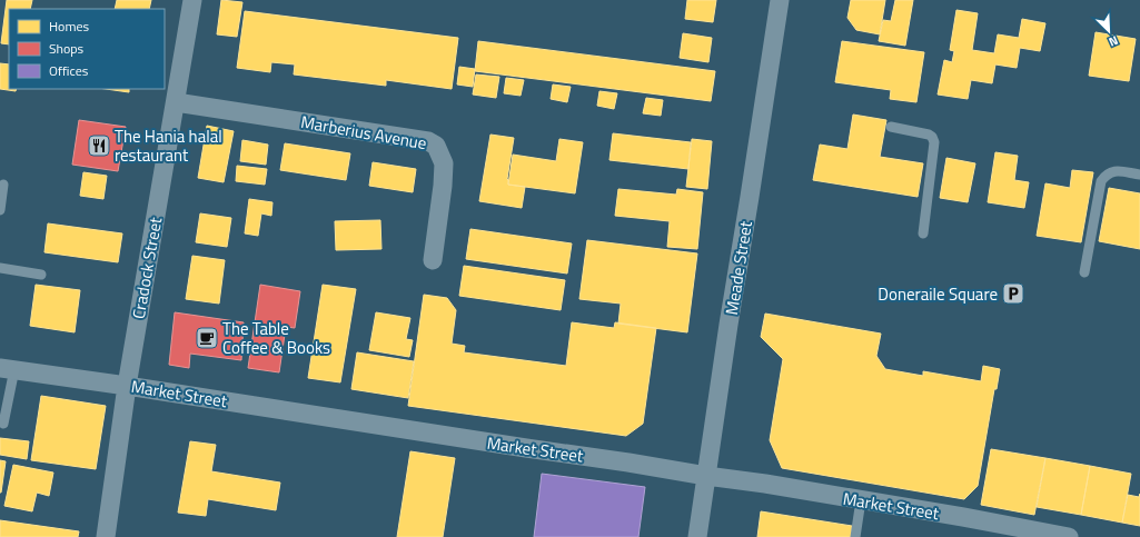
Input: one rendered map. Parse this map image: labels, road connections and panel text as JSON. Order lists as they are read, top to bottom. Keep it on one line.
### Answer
{"streets":{"street":["Marberius Avenue","Cradock Street","Meade Street","Market Street"]},"crossings":[["Marberius Avenue","Cradock Street"],["Cradock Street","Market Street"],["Meade Street","Market Street"]],"places":{"restaurant":["The Hania halal restaurant"],"parking":["Doneraile Square"],"cafe":["The Table Coffee & Books"]},"legend":["Homes","Shops","Offices"],"north":"bottom right"}
